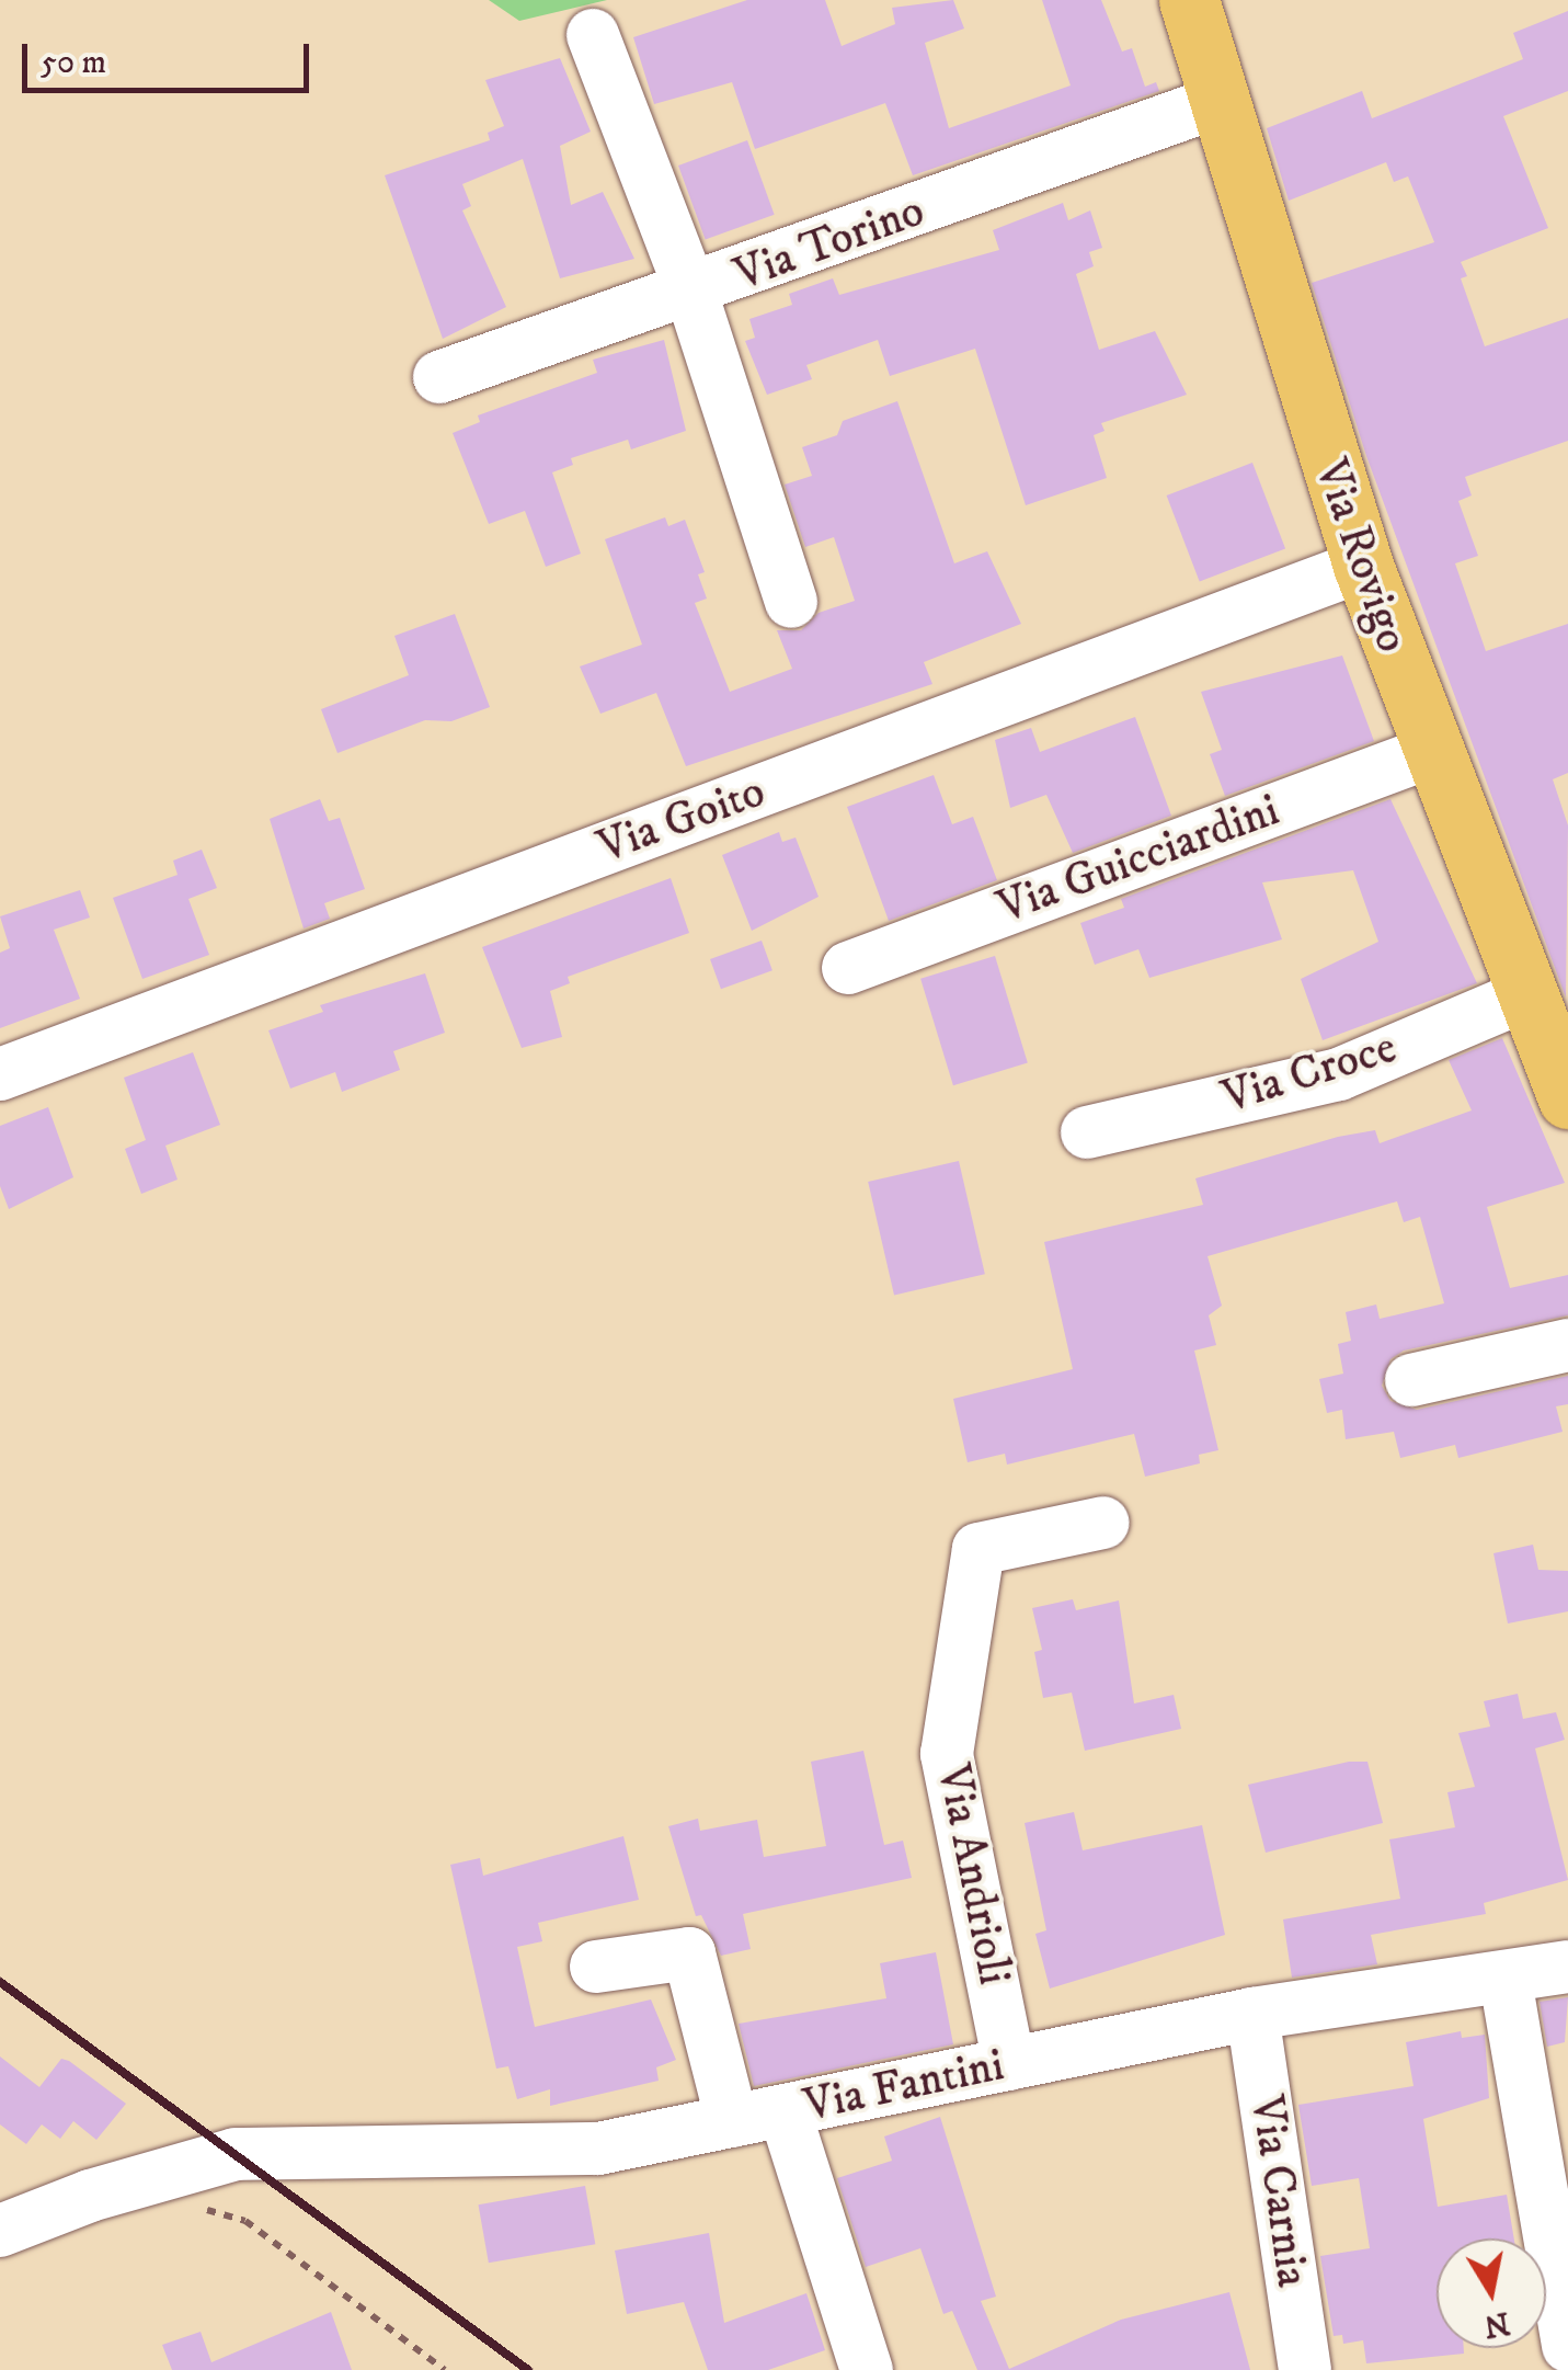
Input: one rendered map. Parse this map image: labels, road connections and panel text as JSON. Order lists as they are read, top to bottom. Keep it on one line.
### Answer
{"streets":{"main road":["Via Rovigo"],"street":["Via Torino","Via Goito","Via Guicciardini","Via Croce","Via Andrioli","Via Fantini","Via Carnia"]},"crossings":[["Via Torino","Via Rovigo"],["Via Rovigo","Via Goito"],["Via Rovigo","Via Guicciardini"],["Via Rovigo","Via Croce"],["Via Andrioli","Via Fantini"],["Via Fantini","Via Carnia"]],"scale_bar":"50 m","north":"bottom"}
